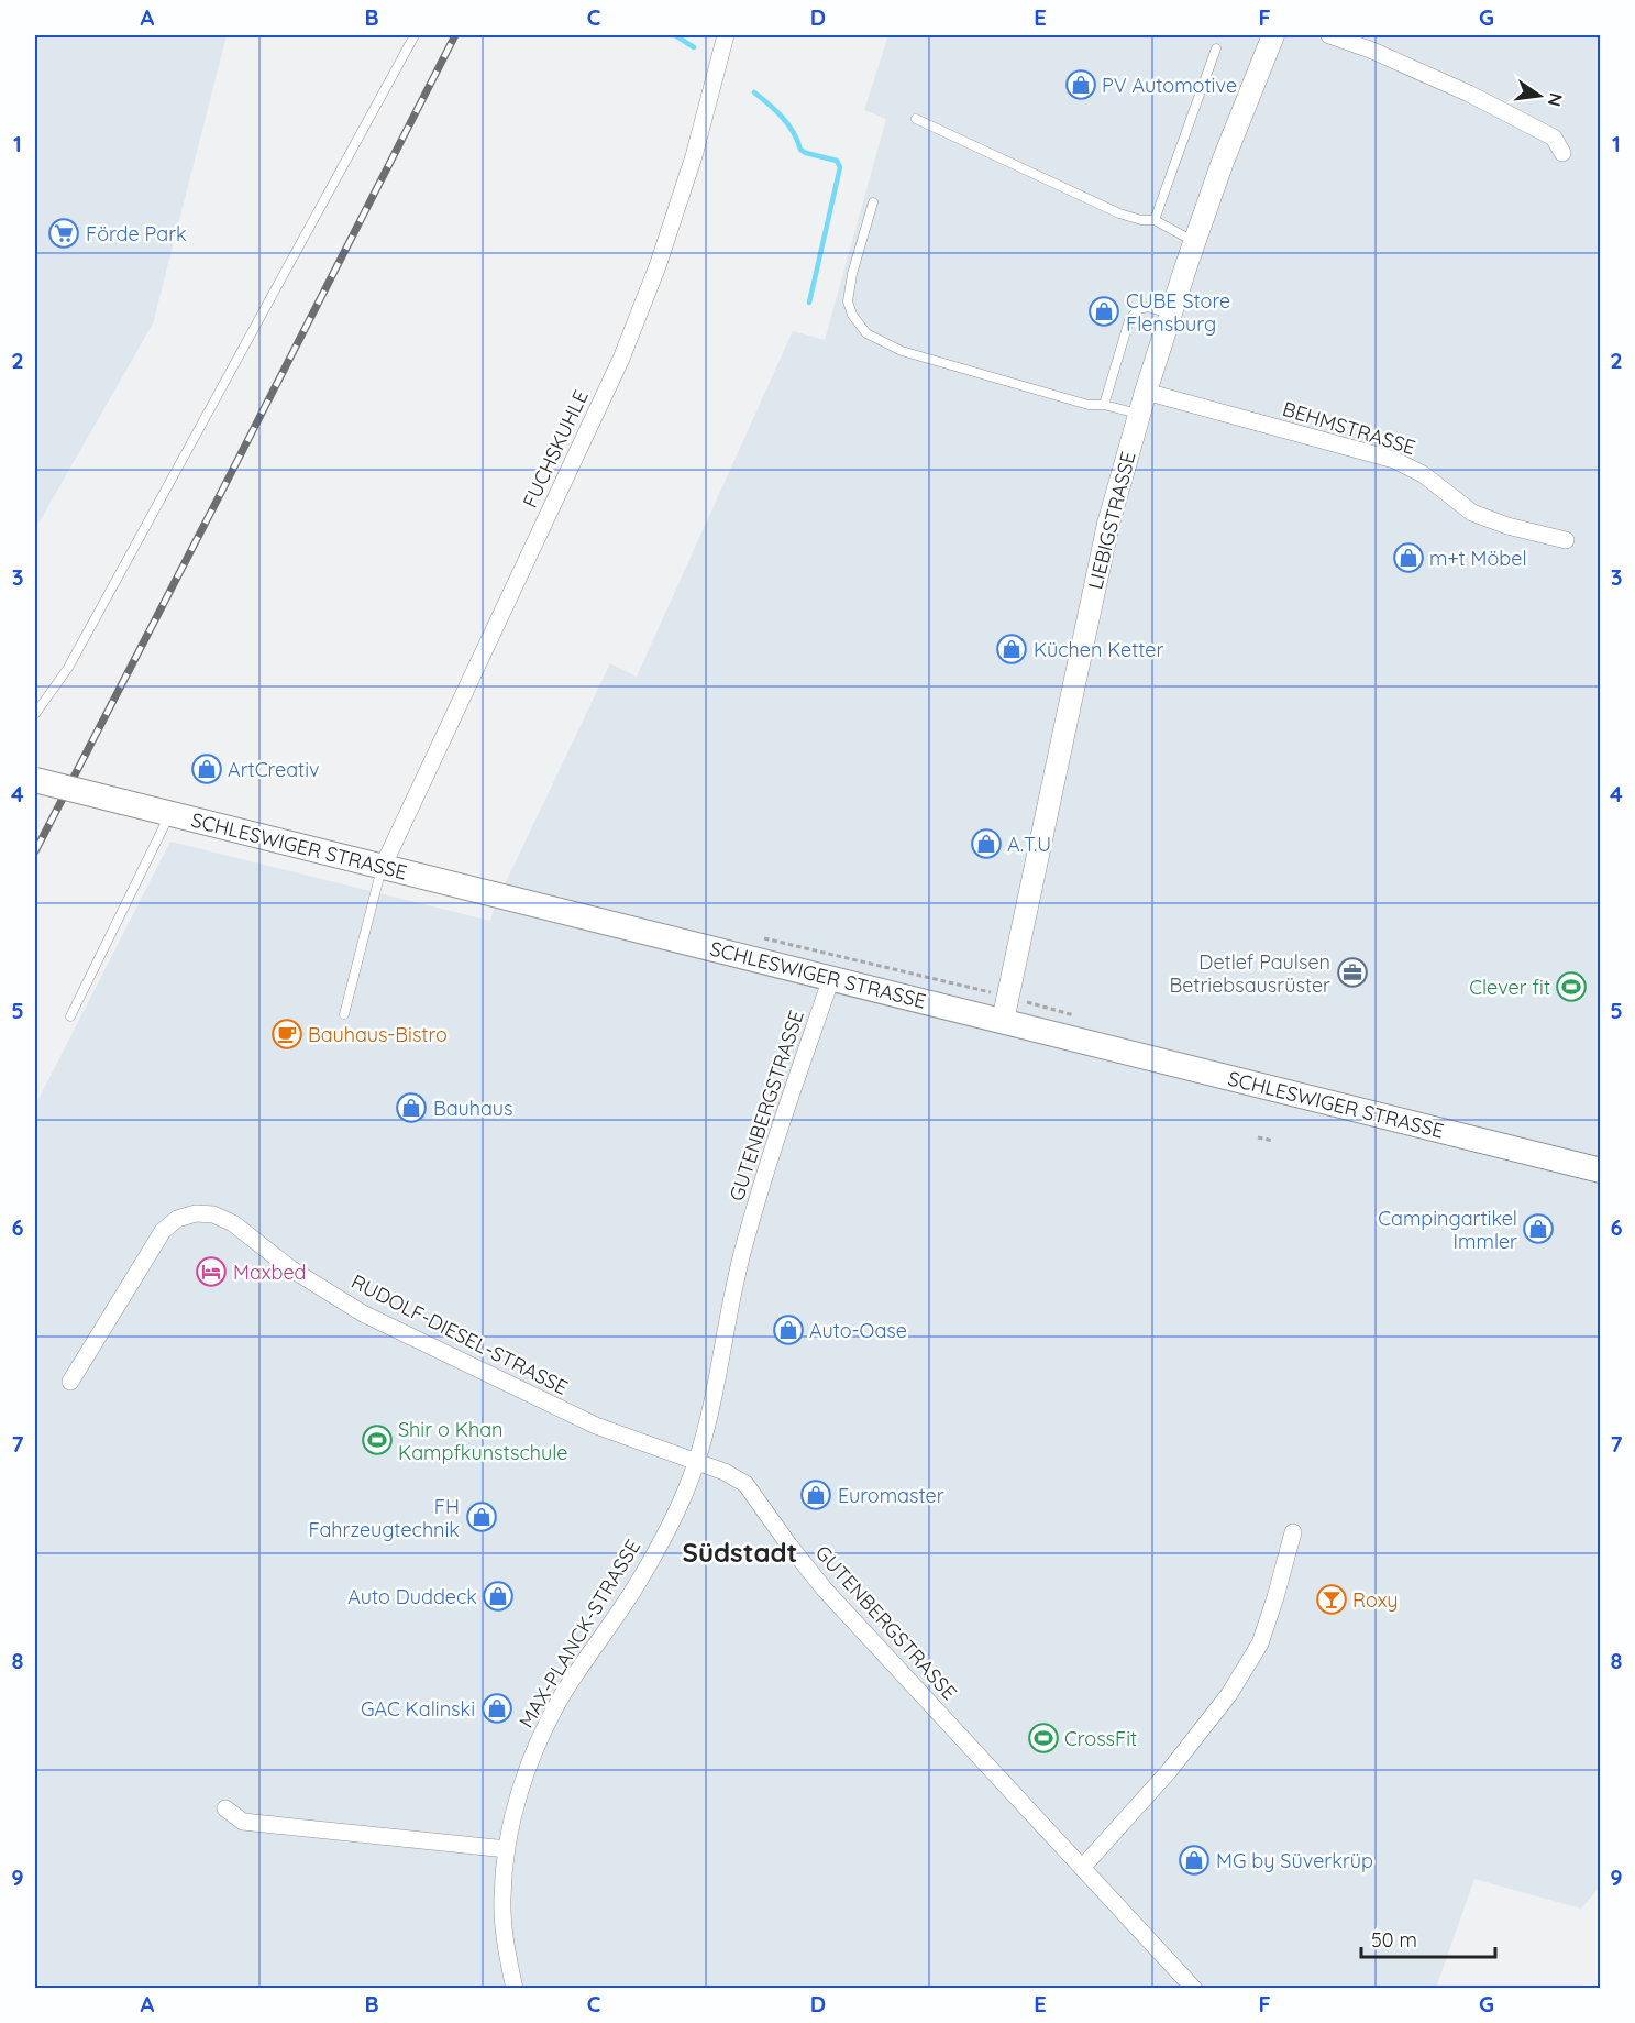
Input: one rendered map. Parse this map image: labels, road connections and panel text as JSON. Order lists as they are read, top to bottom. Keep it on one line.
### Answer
{"streets":{"main road":["SCHLESWIGER STRASSE"],"street":["BEHMSTRASSE","FUCHSKUHLE","LIEBIGSTRASSE","GUTENBERGSTRASSE","RUDOLF-DIESEL-STRASSE","MAX-PLANCK-STRASSE"]},"crossings":[["BEHMSTRASSE","LIEBIGSTRASSE"],["FUCHSKUHLE","SCHLESWIGER STRASSE"],["LIEBIGSTRASSE","SCHLESWIGER STRASSE"],["SCHLESWIGER STRASSE","GUTENBERGSTRASSE"],["GUTENBERGSTRASSE","RUDOLF-DIESEL-STRASSE"],["GUTENBERGSTRASSE","MAX-PLANCK-STRASSE"],["RUDOLF-DIESEL-STRASSE","MAX-PLANCK-STRASSE"]],"districts":["Südstadt"],"places":{"shop":["PV Automotive","CUBE Store Flensburg","m+t Möbel","Küchen Ketter","ArtCreativ","A.T.U","Bauhaus","Campingartikel Immler","Auto-Oase","Euromaster","FH Fahrzeugtechnik","Auto Duddeck","GAC Kalinski","MG by Süverkrüp"],"supermarket":["Förde Park"],"office":["Detlef Paulsen Betriebsausrüster"],"sports":["Clever fit","Shir o Khan Kampfkunstschule","CrossFit"],"cafe":["Bauhaus-Bistro"],"hotel":["Maxbed"],"bar":["Roxy"]},"scale_bar":"50 m","north":"right","grid":{"columns":["A","B","C","D","E","F","G"],"rows":["1","2","3","4","5","6","7","8","9"]}}
